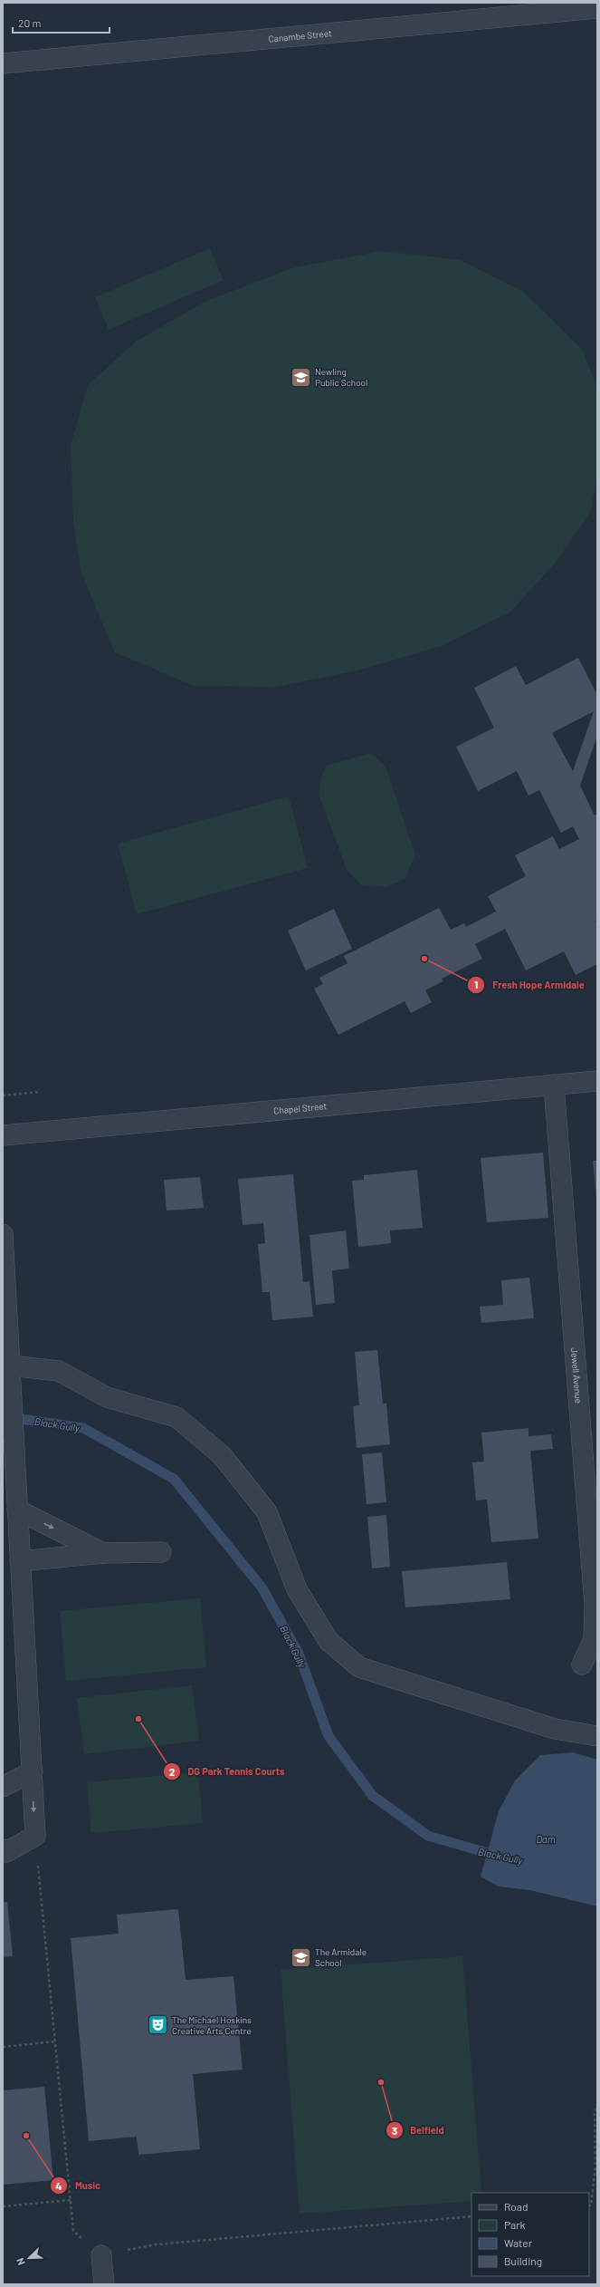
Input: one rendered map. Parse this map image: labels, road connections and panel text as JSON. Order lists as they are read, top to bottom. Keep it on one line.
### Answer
{"streets":{"street":["Canambe Street","Chapel Street","Jewell Avenue"]},"crossings":[["Chapel Street","Jewell Avenue"]],"water":["Black Gully","Dam"],"places":{"school or university":["Newling Public School","The Armidale School"],"other":["Fresh Hope Armidale","DG Park Tennis Courts","Belfield","Music"],"theatre":["The Michael Hoskins Creative Arts Centre"]},"legend":["Road","Park","Water","Building"],"scale_bar":"20 m","north":"bottom left"}
